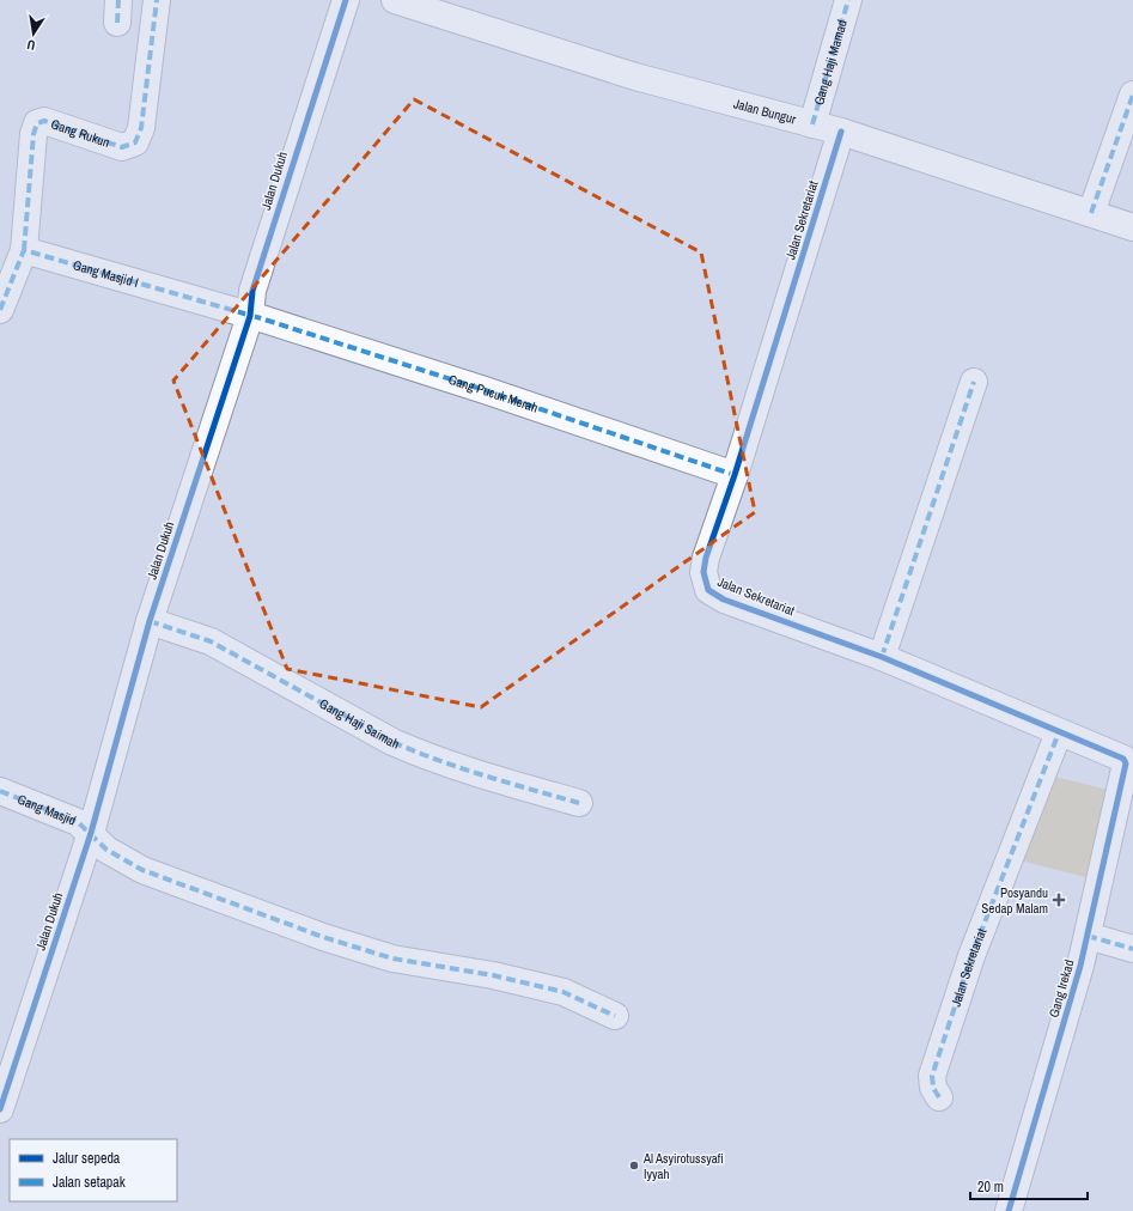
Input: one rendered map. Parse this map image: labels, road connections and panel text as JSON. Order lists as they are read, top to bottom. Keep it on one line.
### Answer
{"streets":{"street":["Gang Haji Mamad","Jalan Bungur","Gang Rukun","Jalan Dukuh","Jalan Sekretariat","Gang Masjid I","Gang Pucuk Merah","Gang Haji Saimah","Gang Masjid","Gang Irekad"]},"crossings":[["Gang Haji Mamad","Jalan Bungur"],["Jalan Bungur","Jalan Sekretariat"],["Gang Rukun","Gang Masjid I"],["Jalan Dukuh","Gang Masjid I"],["Jalan Dukuh","Gang Pucuk Merah"],["Jalan Dukuh","Gang Haji Saimah"],["Jalan Dukuh","Gang Masjid"],["Jalan Sekretariat","Gang Pucuk Merah"],["Jalan Sekretariat","Gang Irekad"],["Gang Masjid I","Gang Pucuk Merah"]],"places":{"health":["Posyandu Sedap Malam"],"other":["Al Asyirotussyafi Iyyah"]},"legend":["Jalur sepeda","Jalan setapak"],"scale_bar":"20 m","north":"bottom"}
